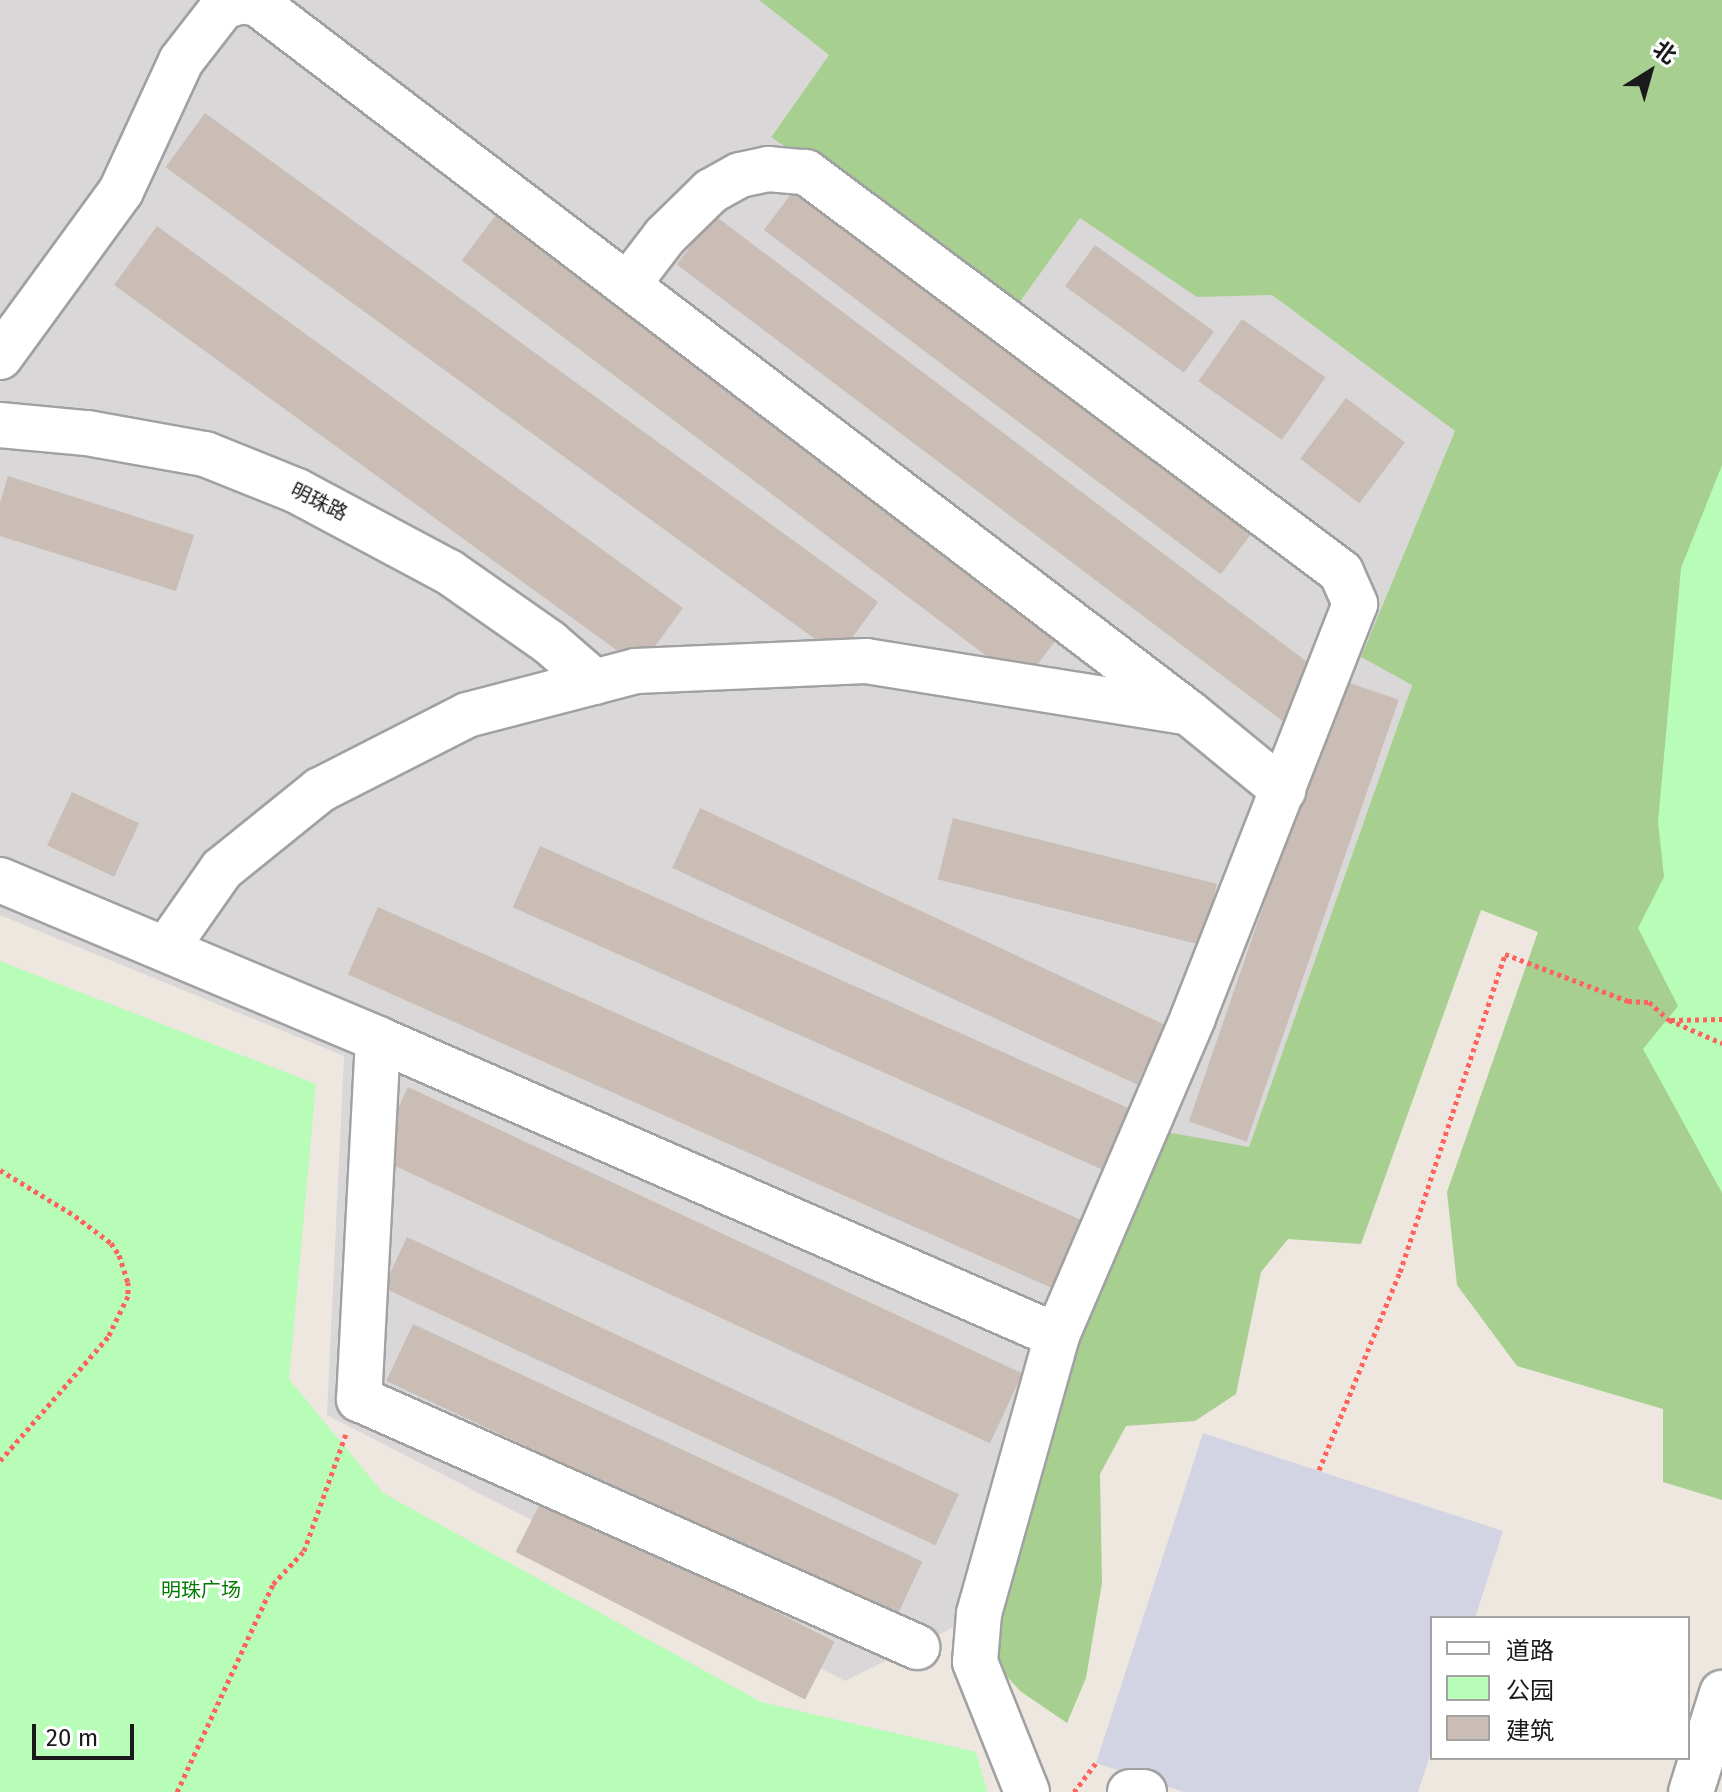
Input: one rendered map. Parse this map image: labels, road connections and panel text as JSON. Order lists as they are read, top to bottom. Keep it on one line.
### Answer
{"streets":{"street":["明珠路"]},"parks":["明珠广场"],"legend":["道路","公园","建筑"],"scale_bar":"20 m","north":"top right"}
